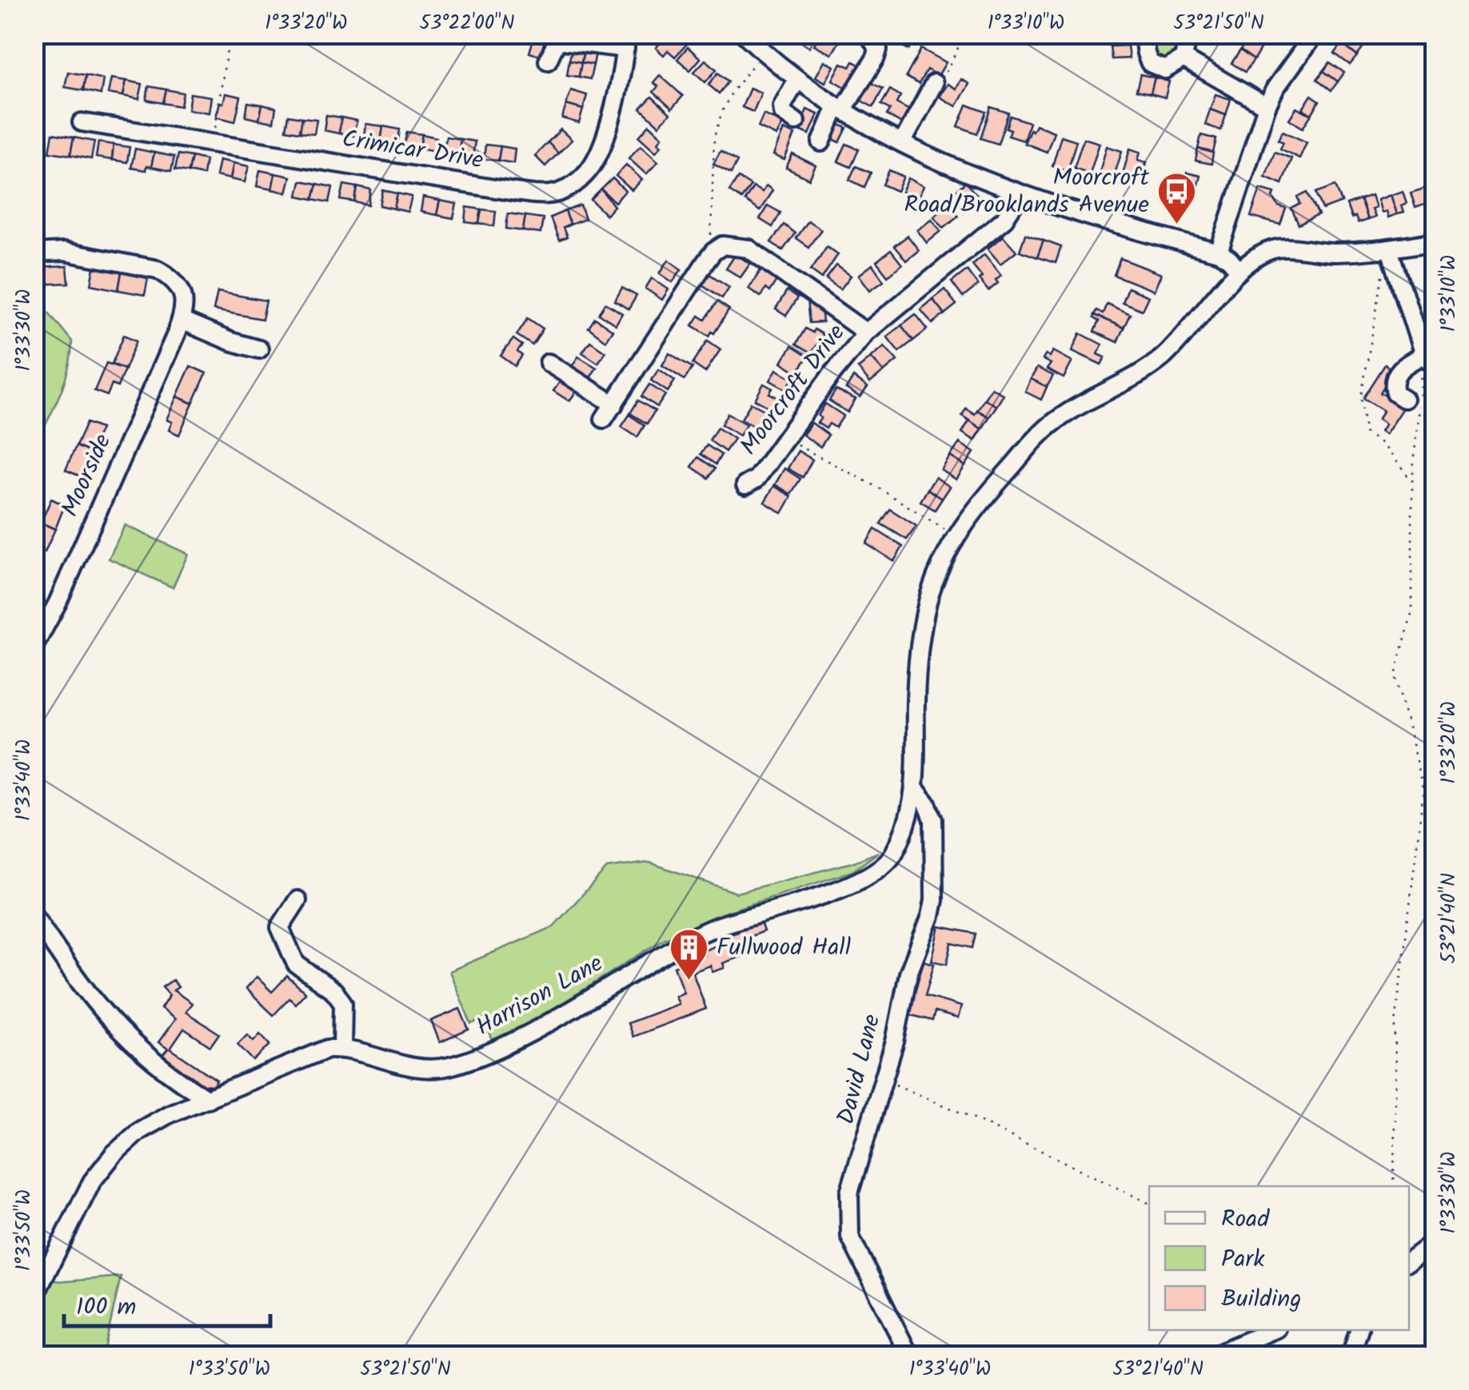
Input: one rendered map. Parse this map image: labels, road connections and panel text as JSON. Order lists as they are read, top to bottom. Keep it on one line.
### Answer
{"streets":{"street":["Crimicar Drive","Moorcroft Drive","Moorside","Harrison Lane","David Lane"]},"crossings":[["Harrison Lane","David Lane"]],"places":{"bus stop":["Moorcroft Road/Brooklands Avenue"],"building":["Fullwood Hall"]},"legend":["Road","Park","Building"],"scale_bar":"100 m","coordinates":["1°33'20\"W","53°22'00\"N","1°33'10\"W","53°21'50\"N","1°33'30\"W","1°33'40\"W","53°21'40\"N","1°33'50\"W"]}
